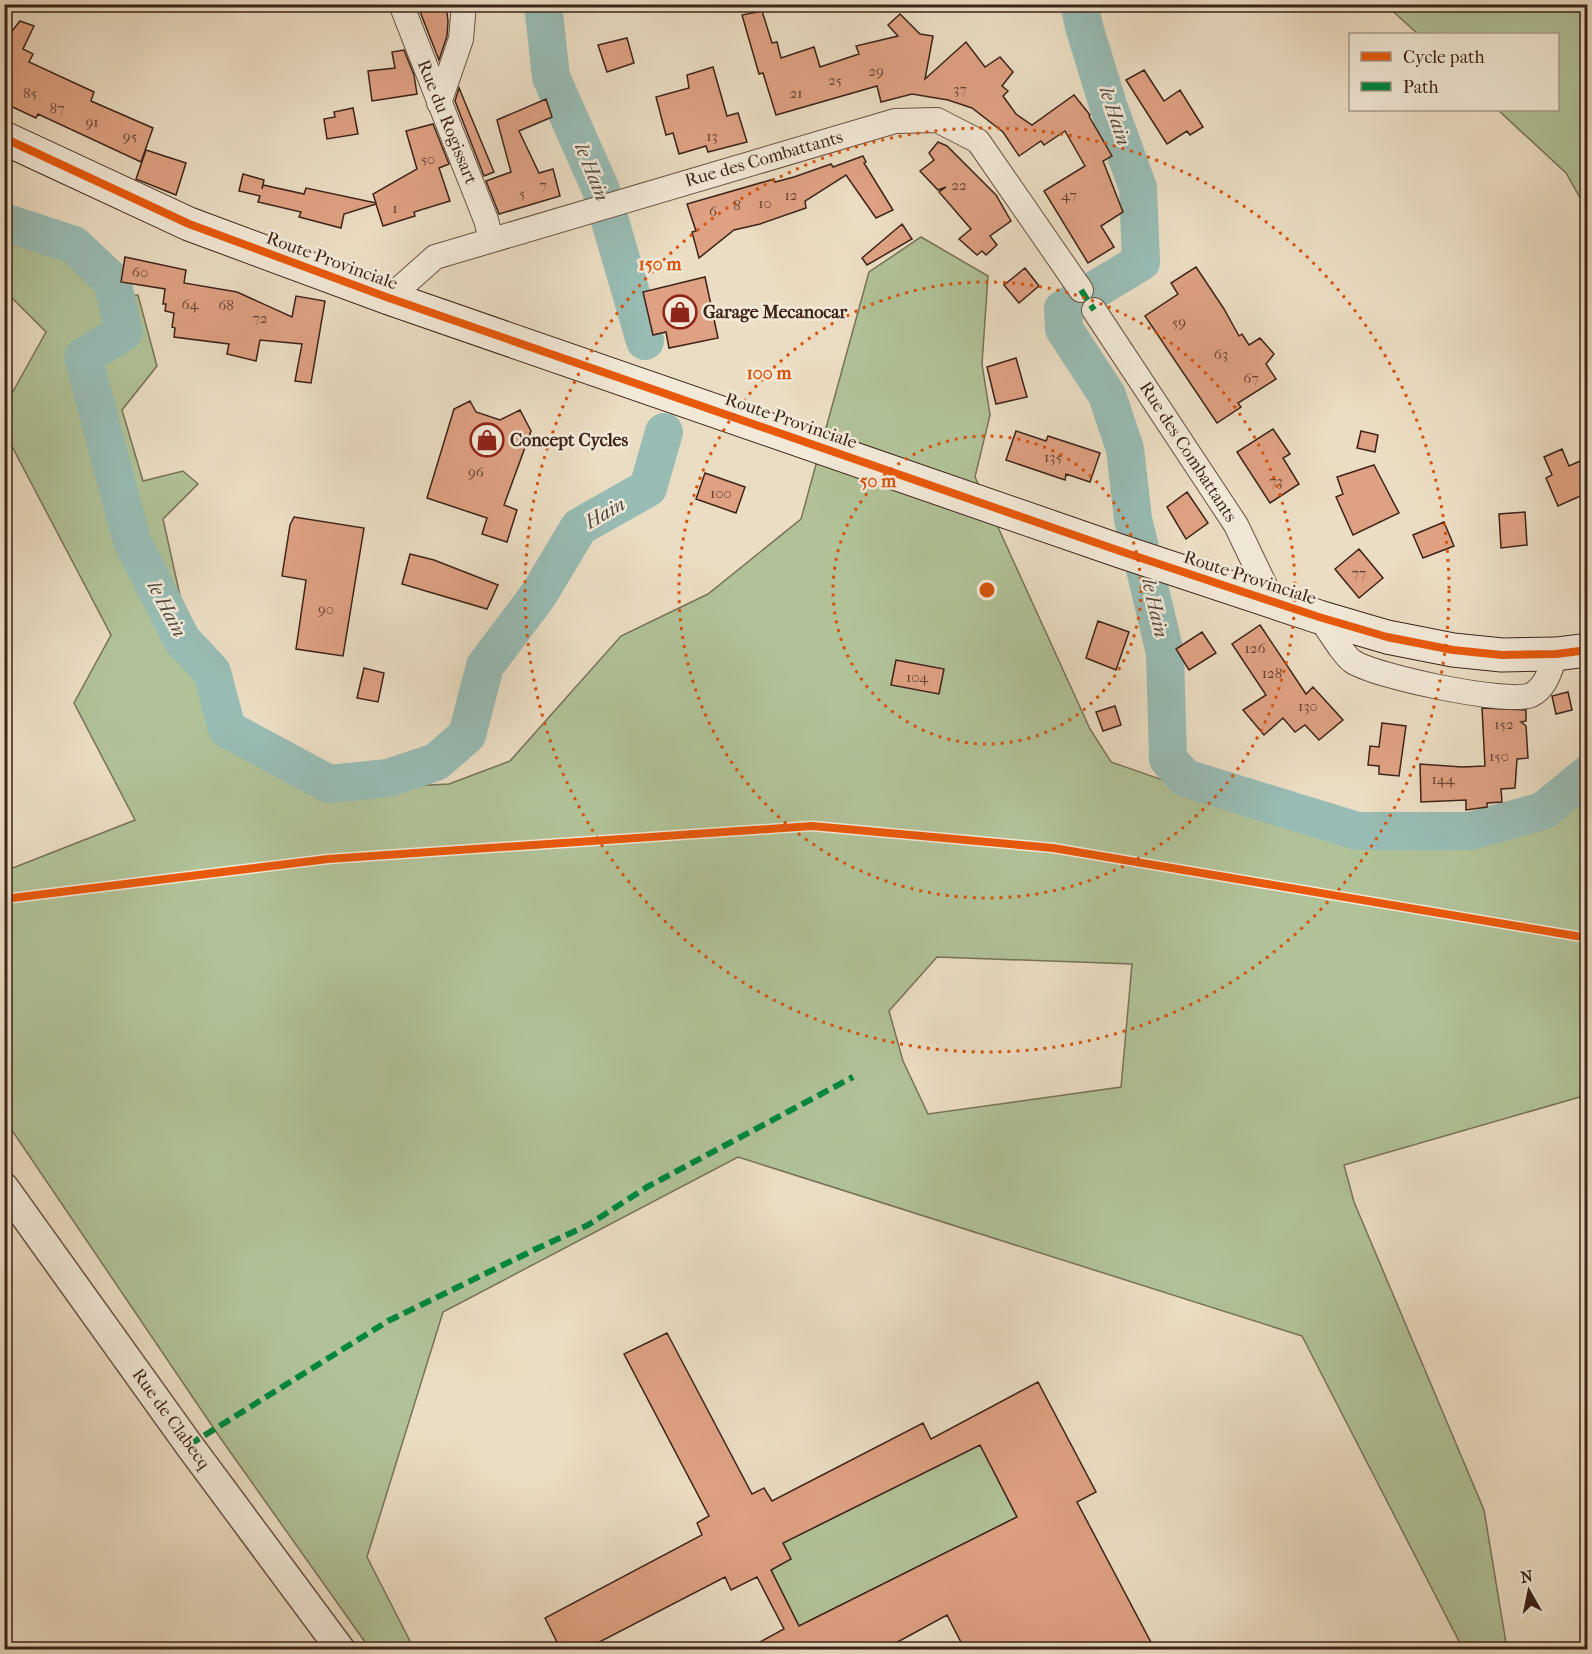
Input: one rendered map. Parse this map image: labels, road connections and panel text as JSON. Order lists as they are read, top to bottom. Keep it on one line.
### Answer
{"streets":{"main road":["Route Provinciale"],"street":["Rue du Rogissart","Rue des Combattants","Rue de Clabecq"]},"crossings":[["Rue du Rogissart","Rue des Combattants"],["Rue des Combattants","Route Provinciale"]],"water":["le Hain","Hain"],"places":{"shop":["Garage Mecanocar","Concept Cycles"]},"house_numbers":["29","25","37","85","21","87","91","95","13","50","7","22","5","12","47","10","8","1","6","60","64","68","72","59","63","67","135","96","73","100","77","90","126","128","104","130","152","150","144"],"legend":["Cycle path","Path"],"north":"top","rings":["150 m","100 m","50 m"]}
